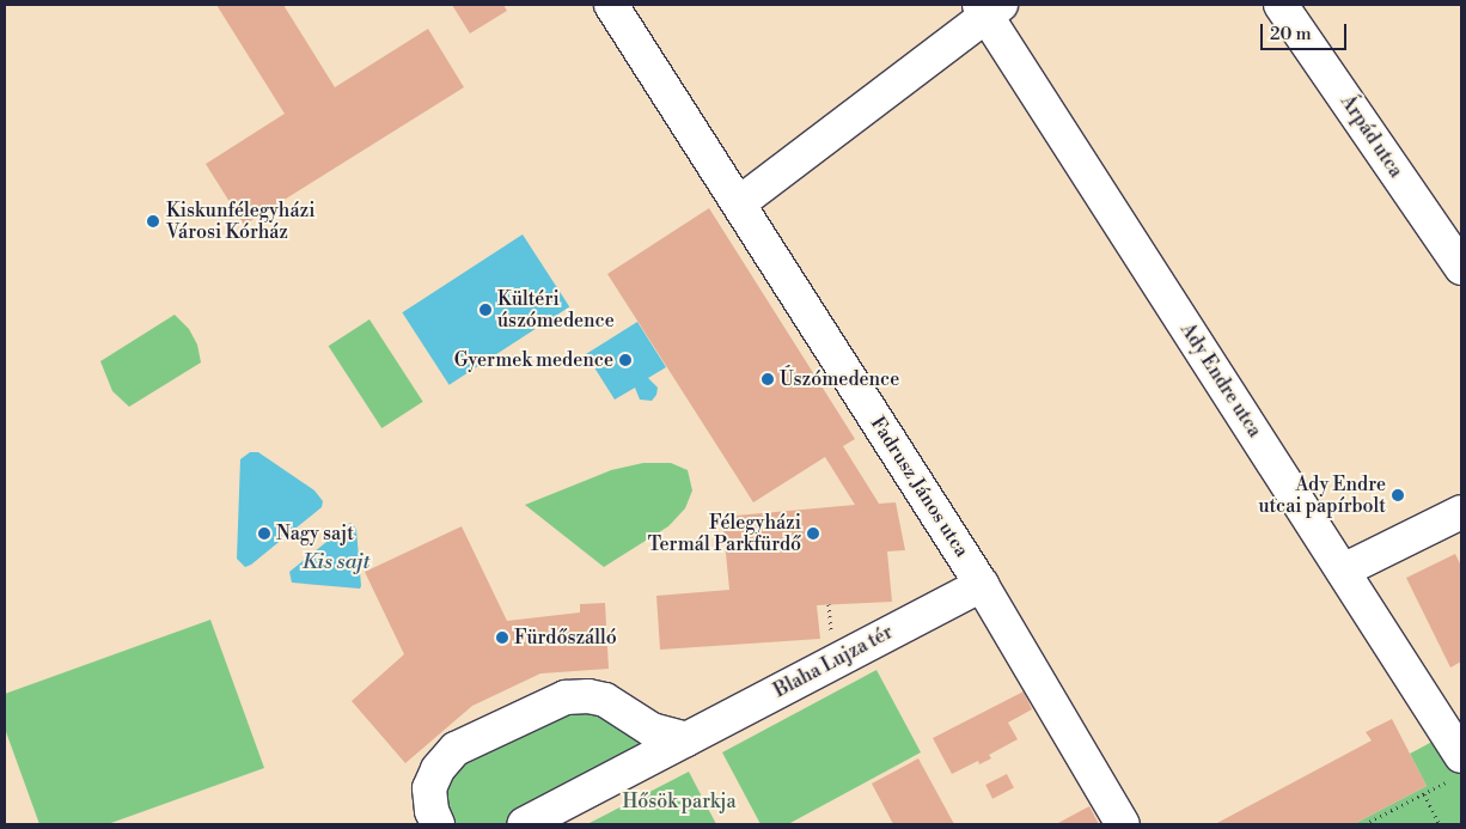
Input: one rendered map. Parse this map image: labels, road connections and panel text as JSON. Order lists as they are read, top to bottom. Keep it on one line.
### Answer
{"streets":{"street":["Árpád utca","Ady Endre utca","Fadrusz János utca","Blaha Lujza tér"]},"crossings":[["Fadrusz János utca","Blaha Lujza tér"]],"water":["Kis sajt"],"parks":["Hősök parkja"],"places":["Kiskunfélegyházi Városi Kórház","Kültéri úszómedence","Gyermek medence","Úszómedence","Ady Endre utcai papírbolt","Nagy sajt","Félegyházi Termál Parkfürdő","Fürdőszálló"],"scale_bar":"20 m"}
